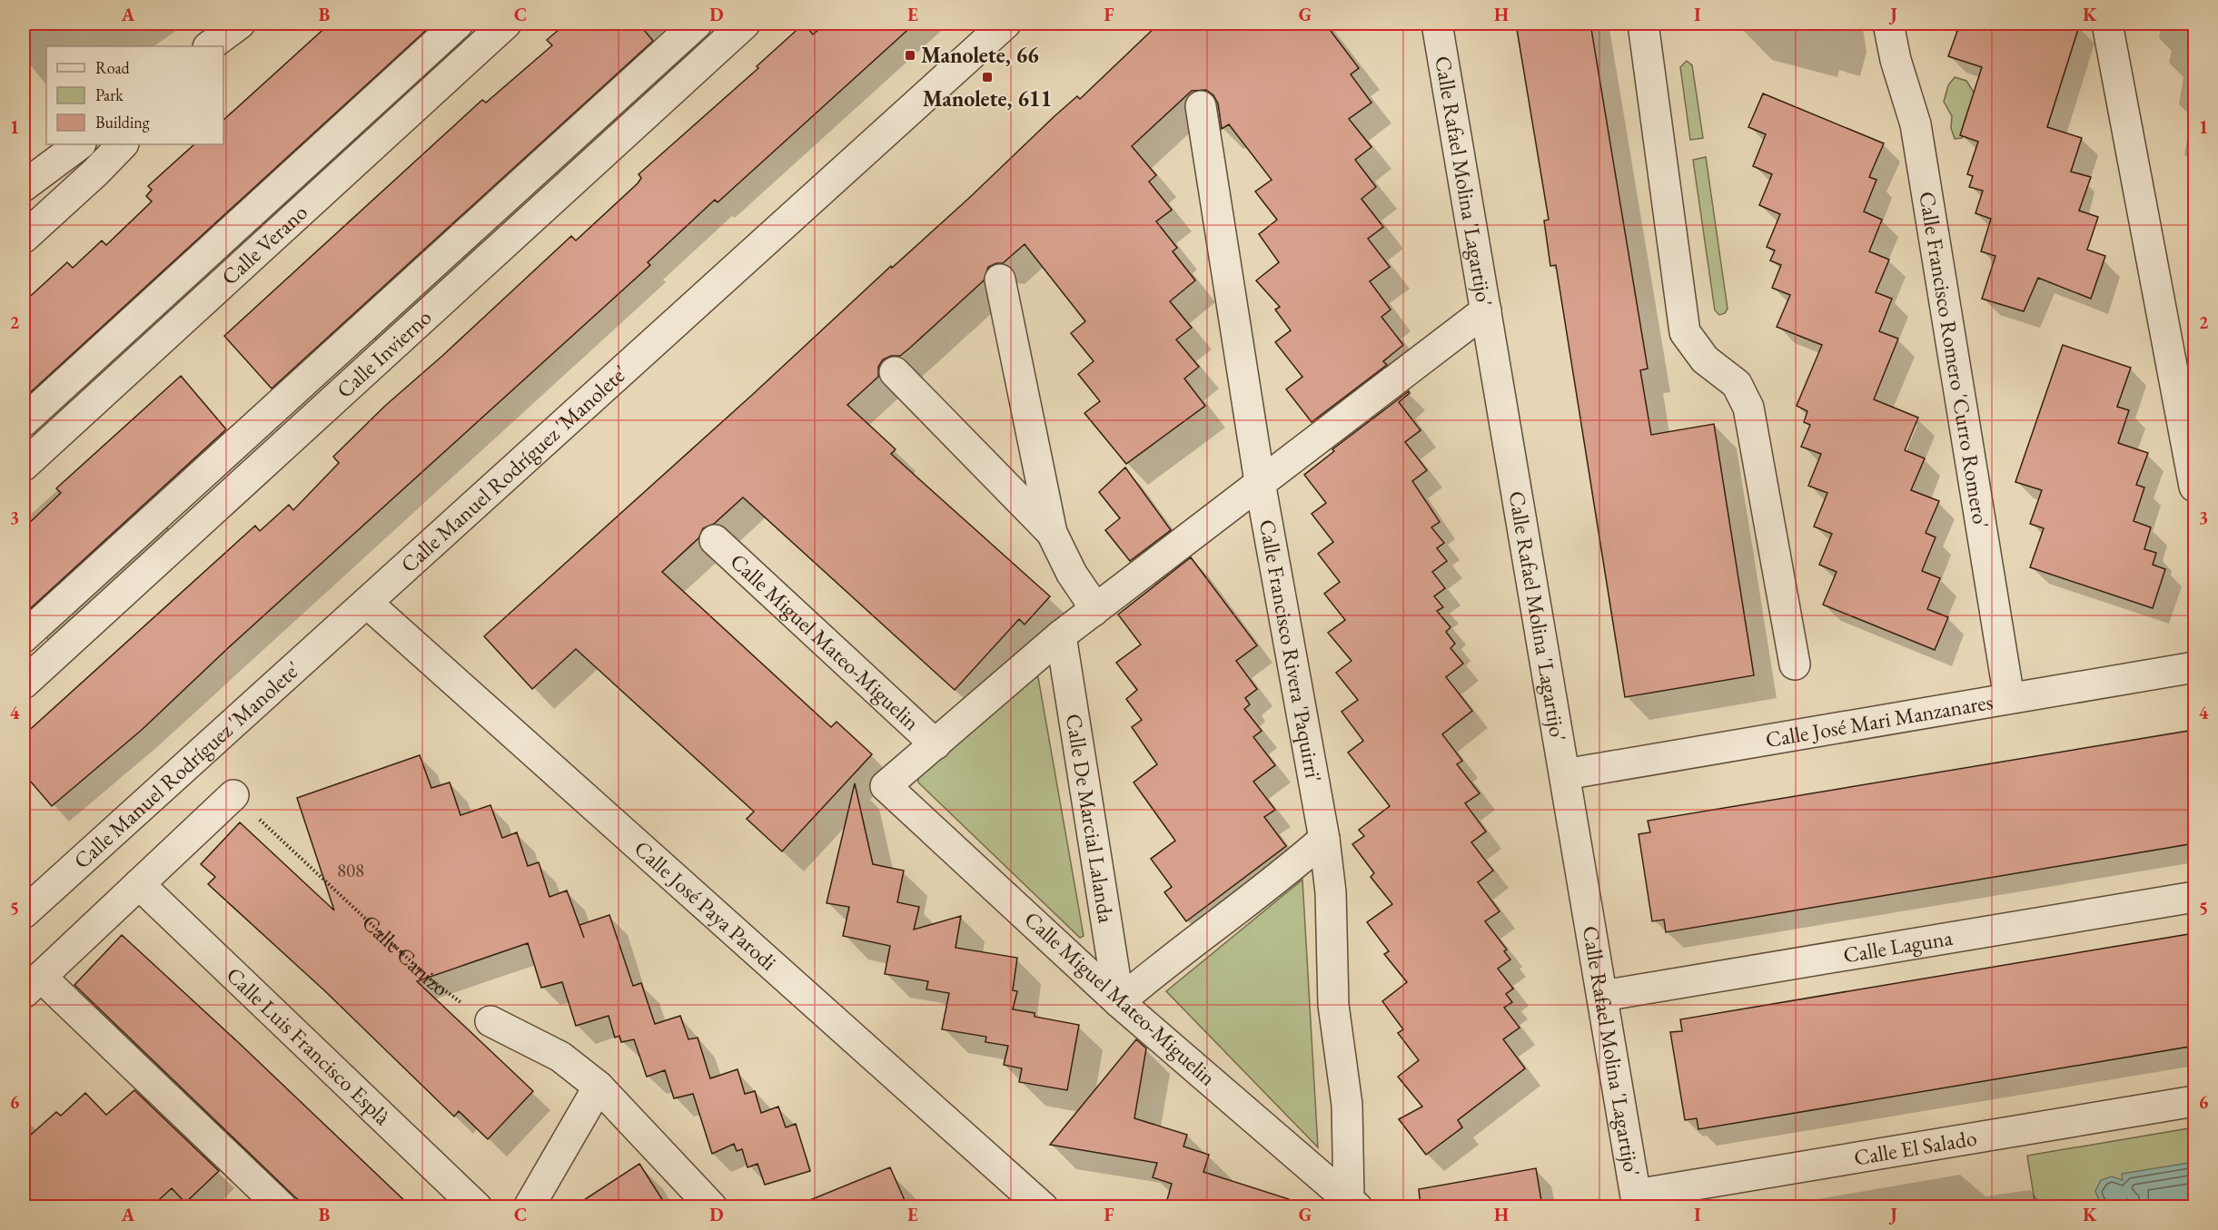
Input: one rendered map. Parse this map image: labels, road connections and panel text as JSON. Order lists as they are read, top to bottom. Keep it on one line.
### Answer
{"streets":{"street":["Calle Rafael Molina 'Lagartijo'","Calle Verano","Calle Invierno","Calle Francisco Romero 'Curro Romero'","Calle Manuel Rodríguez 'Manolete'","Calle Miguel Mateo-Miguelin","Calle Francisco Rivera 'Paquirri'","Calle José Mari Manzanares","Calle De Marcial Lalanda","Calle José Paya Parodi","Calle Laguna","Calle Luis Francisco Esplà","Calle El Salado"],"path":["Calle Canizo"]},"crossings":[["Calle Rafael Molina 'Lagartijo'","Calle José Mari Manzanares"],["Calle Rafael Molina 'Lagartijo'","Calle Laguna"],["Calle Rafael Molina 'Lagartijo'","Calle El Salado"],["Calle Francisco Romero 'Curro Romero'","Calle José Mari Manzanares"],["Calle Manuel Rodríguez 'Manolete'","Calle José Paya Parodi"],["Calle Miguel Mateo-Miguelin","Calle Francisco Rivera 'Paquirri'"],["Calle Miguel Mateo-Miguelin","Calle De Marcial Lalanda"]],"places":{"transit":["Manolete, 66","Manolete, 611"]},"house_numbers":["808"],"legend":["Road","Park","Building"],"grid":{"columns":["A","B","C","D","E","F","G","H","I","J","K"],"rows":["1","2","3","4","5","6"]}}
